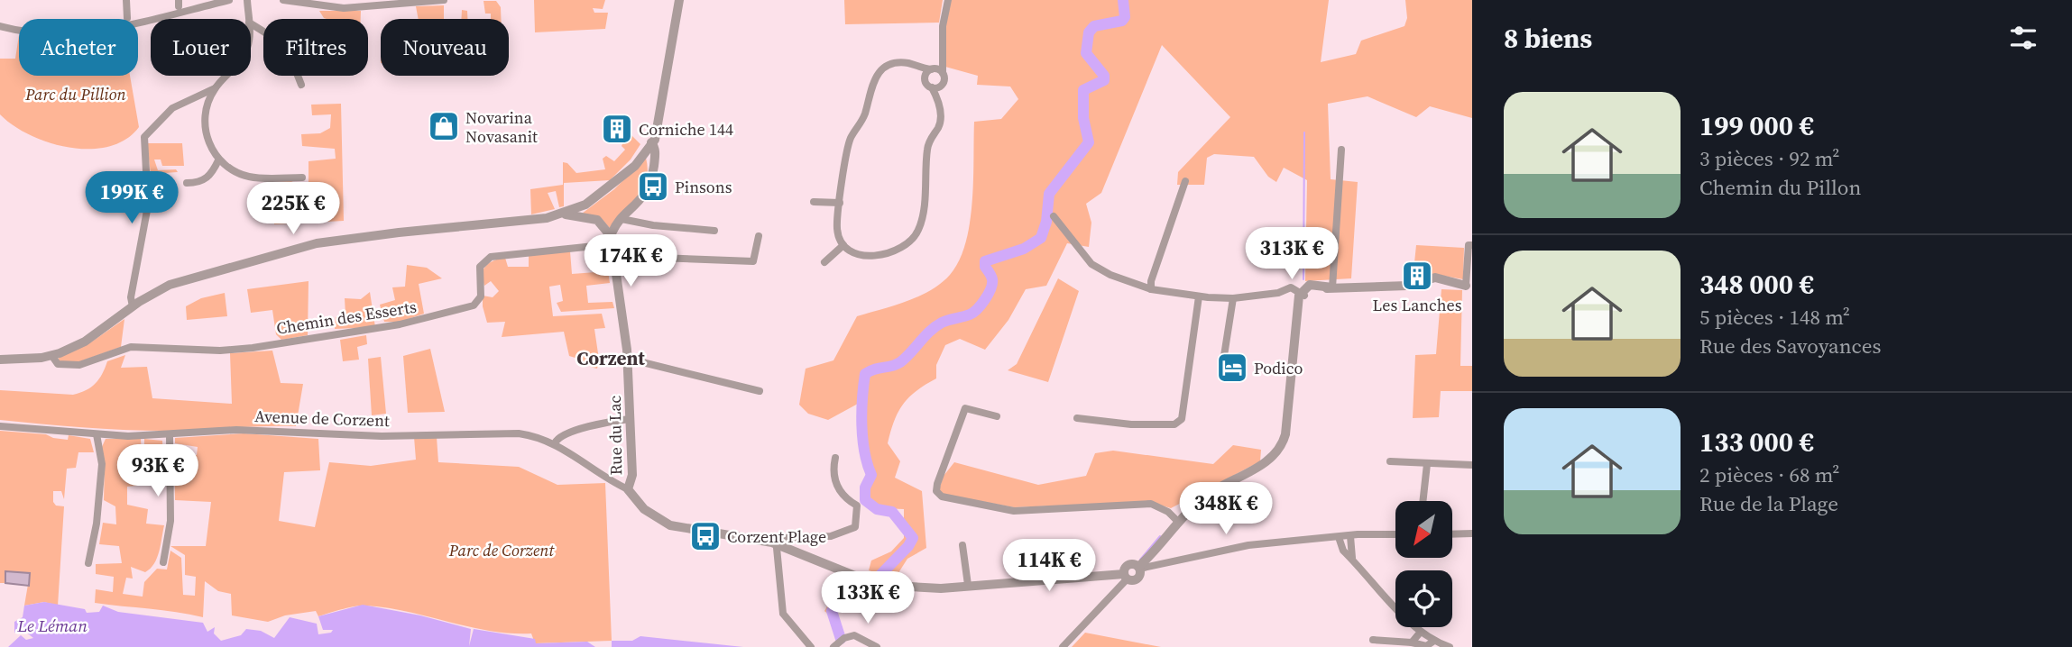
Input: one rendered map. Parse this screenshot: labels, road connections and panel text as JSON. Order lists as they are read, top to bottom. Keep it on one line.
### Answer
{"streets":{"street":["Chemin des Esserts","Avenue de Corzent","Rue du Lac"]},"crossings":[["Chemin des Esserts","Rue du Lac"],["Avenue de Corzent","Rue du Lac"]],"districts":["Corzent"],"water":["Le Léman"],"parks":["Parc du Pillion","Parc de Corzent"],"places":{"shop":["Novarina Novasanit"],"building":["Corniche 144","Les Lanches"],"bus stop":["Pinsons","Corzent Plage"],"hotel":["Podico"]},"north":"bottom left","page":{"heading":"8 biens","chip":["Acheter","Louer","Filtres","Nouveau"],"list":[{"name":"199 000 €","note":"3 pièces · 92 m² · Chemin du Pillon"},{"name":"348 000 €","note":"5 pièces · 148 m² · Rue des Savoyances"},{"name":"133 000 €","note":"2 pièces · 68 m² · Rue de la Plage"}],"price":["199K €","225K €","313K €","174K €","93K €","348K €","114K €","133K €"]}}
